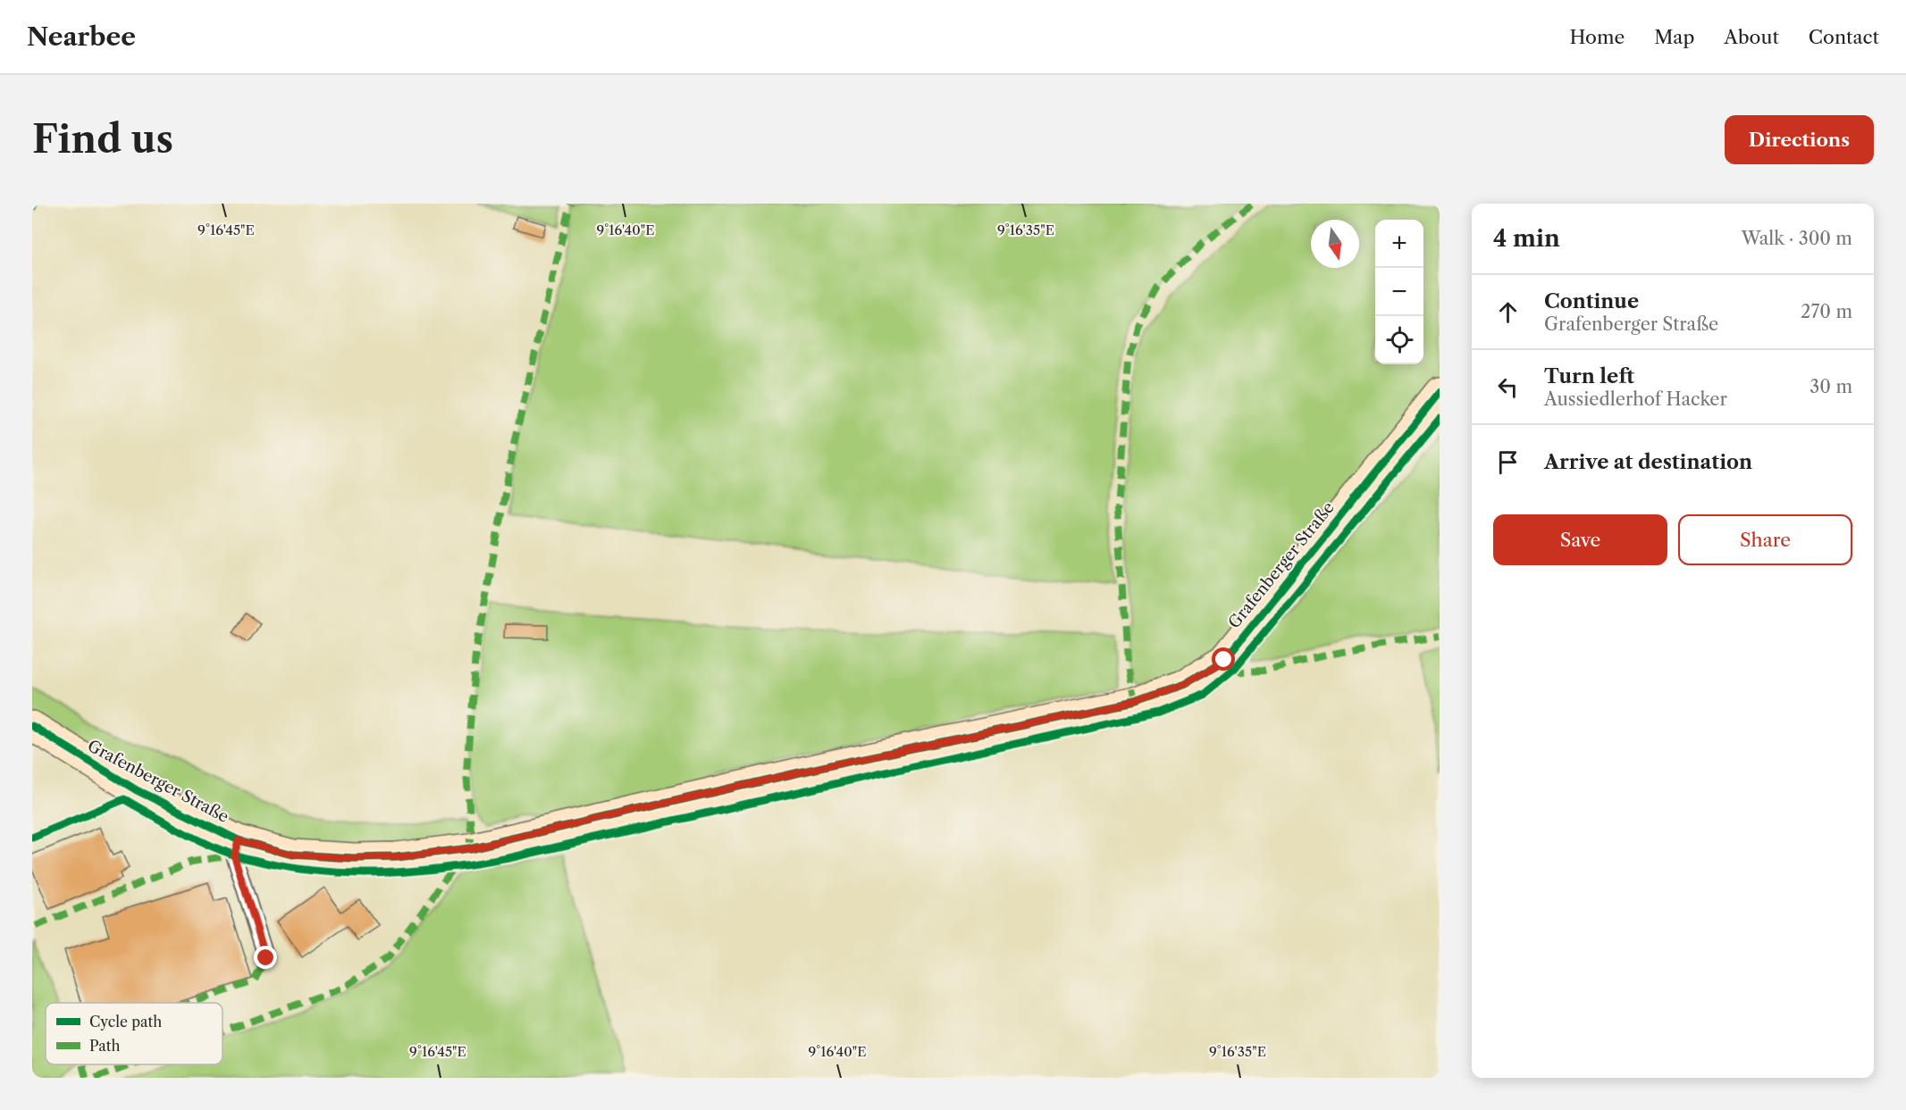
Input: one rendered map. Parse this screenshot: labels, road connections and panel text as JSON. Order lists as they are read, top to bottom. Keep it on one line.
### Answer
{"streets":{"street":["Grafenberger Straße"]},"legend":["Cycle path","Path"],"north":"bottom","page":{"header":"Nearbee","nav":["Home","Map","About","Contact"],"buttons":["Directions",["Save","Share"]],"title":"Find us","heading":["4 min","Walk · 300 m"],"map_buttons":["+","−"],"list":[["Continue","Grafenberger Straße","270 m"],["Turn left","Aussiedlerhof Hacker","30 m"],"Arrive at destination"]},"coordinates":["9°16'45\"E","9°16'40\"E","9°16'35\"E"]}
